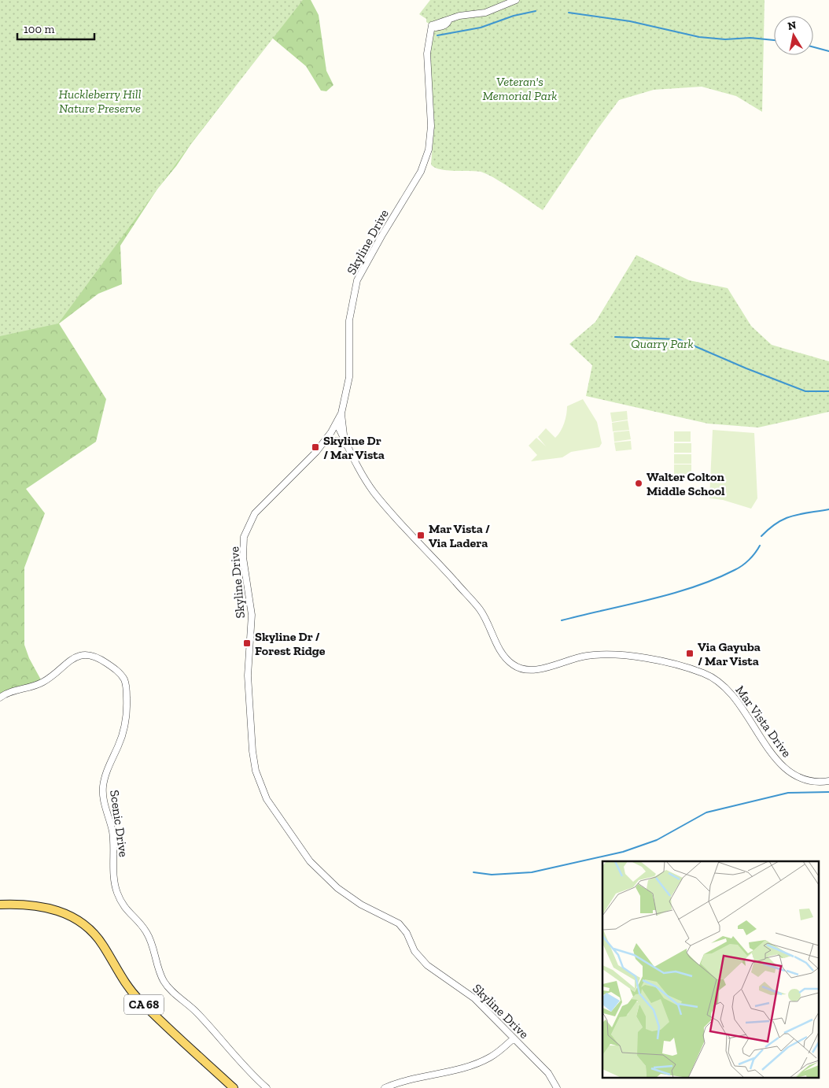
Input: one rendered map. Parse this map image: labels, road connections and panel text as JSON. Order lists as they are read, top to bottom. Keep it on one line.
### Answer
{"streets":{"main road":["CA 68"],"street":["Skyline Drive","Mar Vista Drive","Scenic Drive"]},"crossings":[["Skyline Drive","Mar Vista Drive"]],"parks":["Veteran's Memorial Park","Huckleberry Hill Nature Preserve","Quarry Park"],"places":{"transit":["Skyline Dr / Mar Vista","Mar Vista / Via Ladera","Skyline Dr / Forest Ridge","Via Gayuba / Mar Vista"],"other":["Walter Colton Middle School"]},"scale_bar":"100 m","north":"top"}
